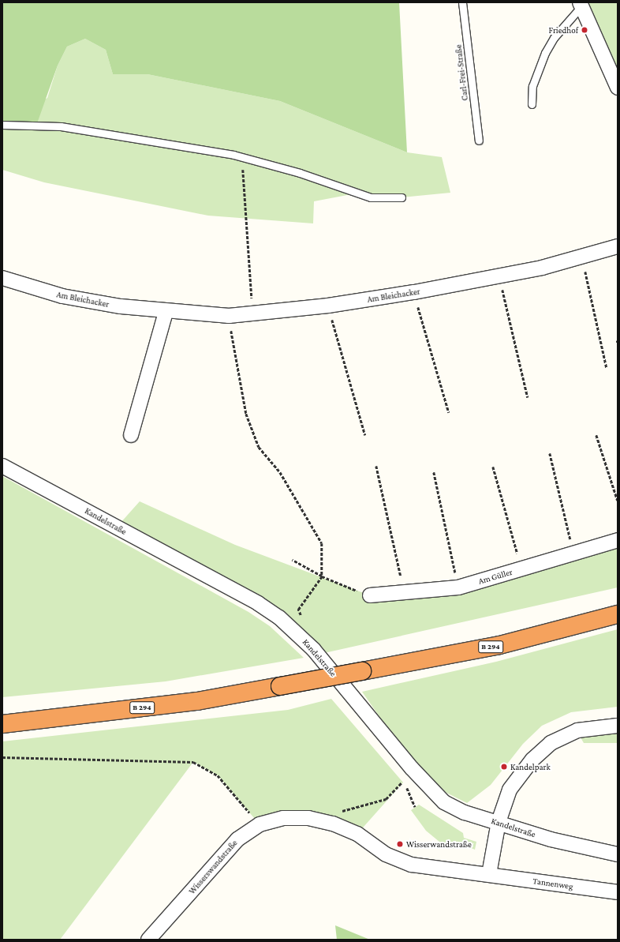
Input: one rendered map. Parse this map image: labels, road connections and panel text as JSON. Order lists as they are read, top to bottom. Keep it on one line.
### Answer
{"streets":{"highway":["B 294"],"street":["Am Bleichacker","Kandelstraße","Am Güller","Wisserswandstraße","Tannenweg"],"lane":["Carl-Frei-Straße"]},"crossings":[["Wisserswandstraße","Tannenweg"]],"places":["Friedhof","Kandelpark","Wisserwandstraße"]}
